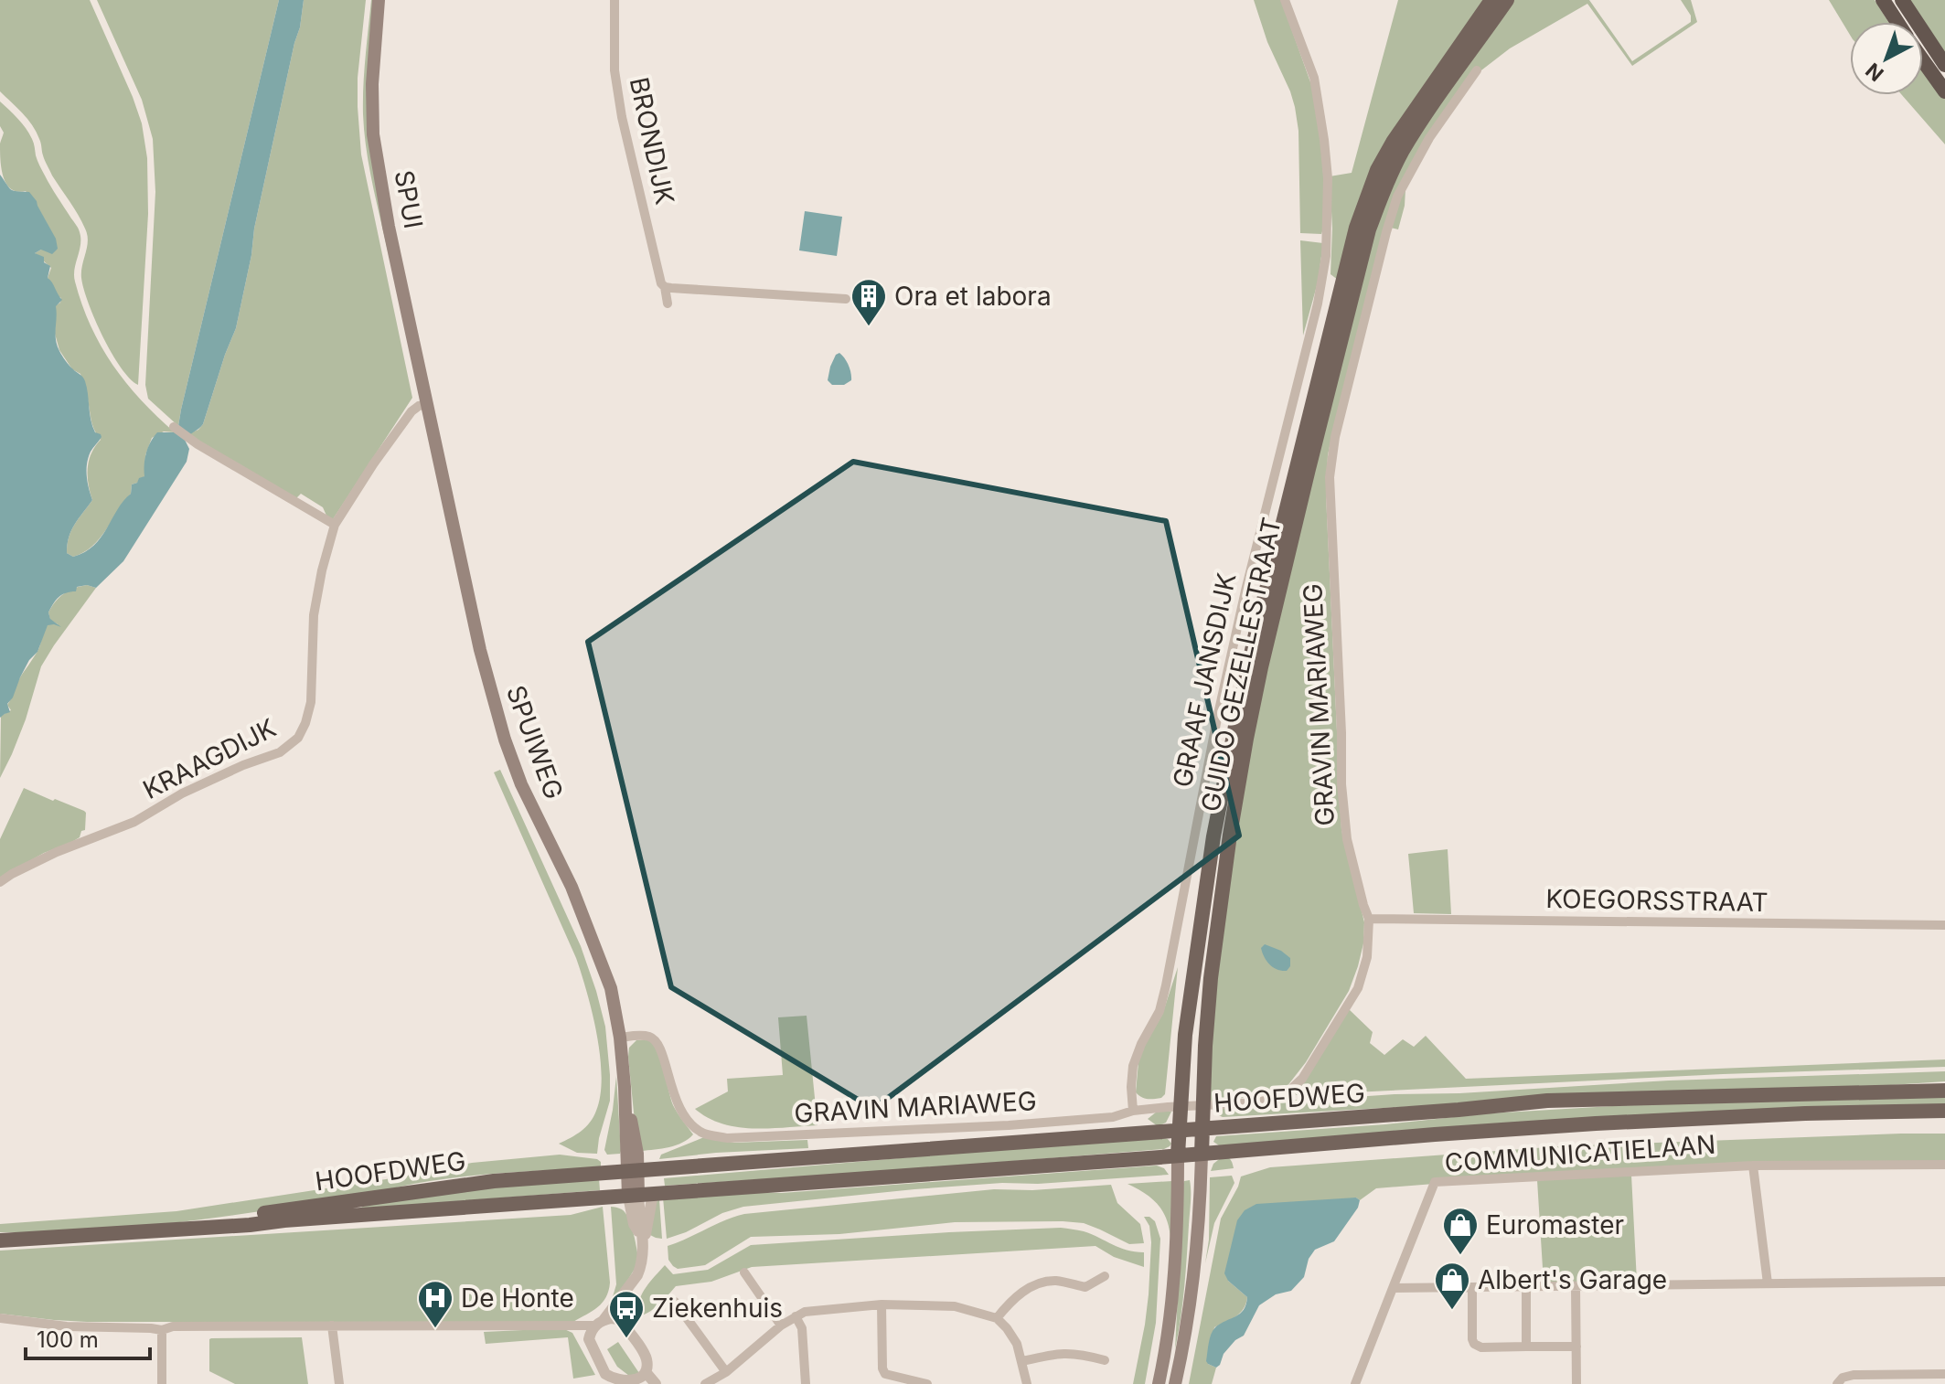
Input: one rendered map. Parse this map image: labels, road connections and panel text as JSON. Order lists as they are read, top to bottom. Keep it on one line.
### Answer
{"streets":{"main road":["SPUI","GUIDO GEZELLESTRAAT","SPUIWEG","HOOFDWEG"],"street":["BRONDIJK","GRAAF JANSDIJK","GRAVIN MARIAWEG","KRAAGDIJK","KOEGORSSTRAAT","COMMUNICATIELAAN"]},"crossings":[["SPUI","SPUIWEG"],["SPUI","KRAAGDIJK"],["GUIDO GEZELLESTRAAT","GRAVIN MARIAWEG"],["GUIDO GEZELLESTRAAT","HOOFDWEG"],["GRAAF JANSDIJK","GRAVIN MARIAWEG"],["GRAVIN MARIAWEG","SPUIWEG"],["GRAVIN MARIAWEG","KOEGORSSTRAAT"],["SPUIWEG","KRAAGDIJK"],["SPUIWEG","HOOFDWEG"]],"places":{"building":["Ora et labora"],"shop":["Euromaster","Albert's Garage"],"hospital":["De Honte"],"bus stop":["Ziekenhuis"]},"scale_bar":"100 m","north":"bottom left"}
